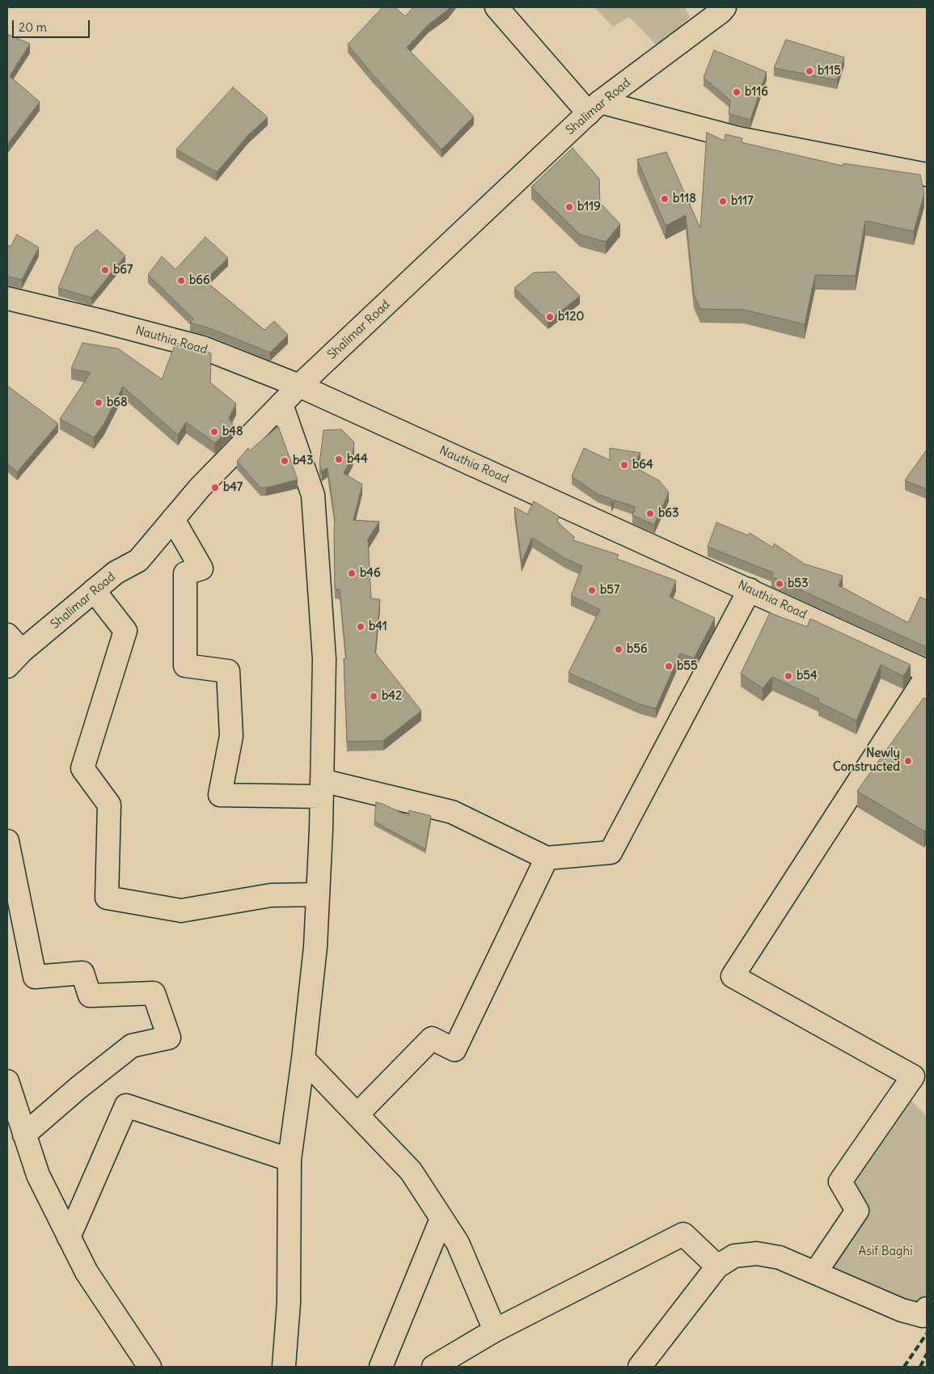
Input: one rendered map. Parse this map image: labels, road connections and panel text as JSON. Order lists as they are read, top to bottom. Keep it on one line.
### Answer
{"streets":{"street":["Shalimar Road","Nauthia Road"]},"crossings":[["Shalimar Road","Nauthia Road"]],"parks":["Asif Baghi"],"places":["b115","b116","b118","b117","b119","b67","b66","b120","b68","b48","b44","b43","b64","b47","b63","b46","b53","b57","b41","b56","b55","b54","b42","Newly Constructed"],"scale_bar":"20 m"}
